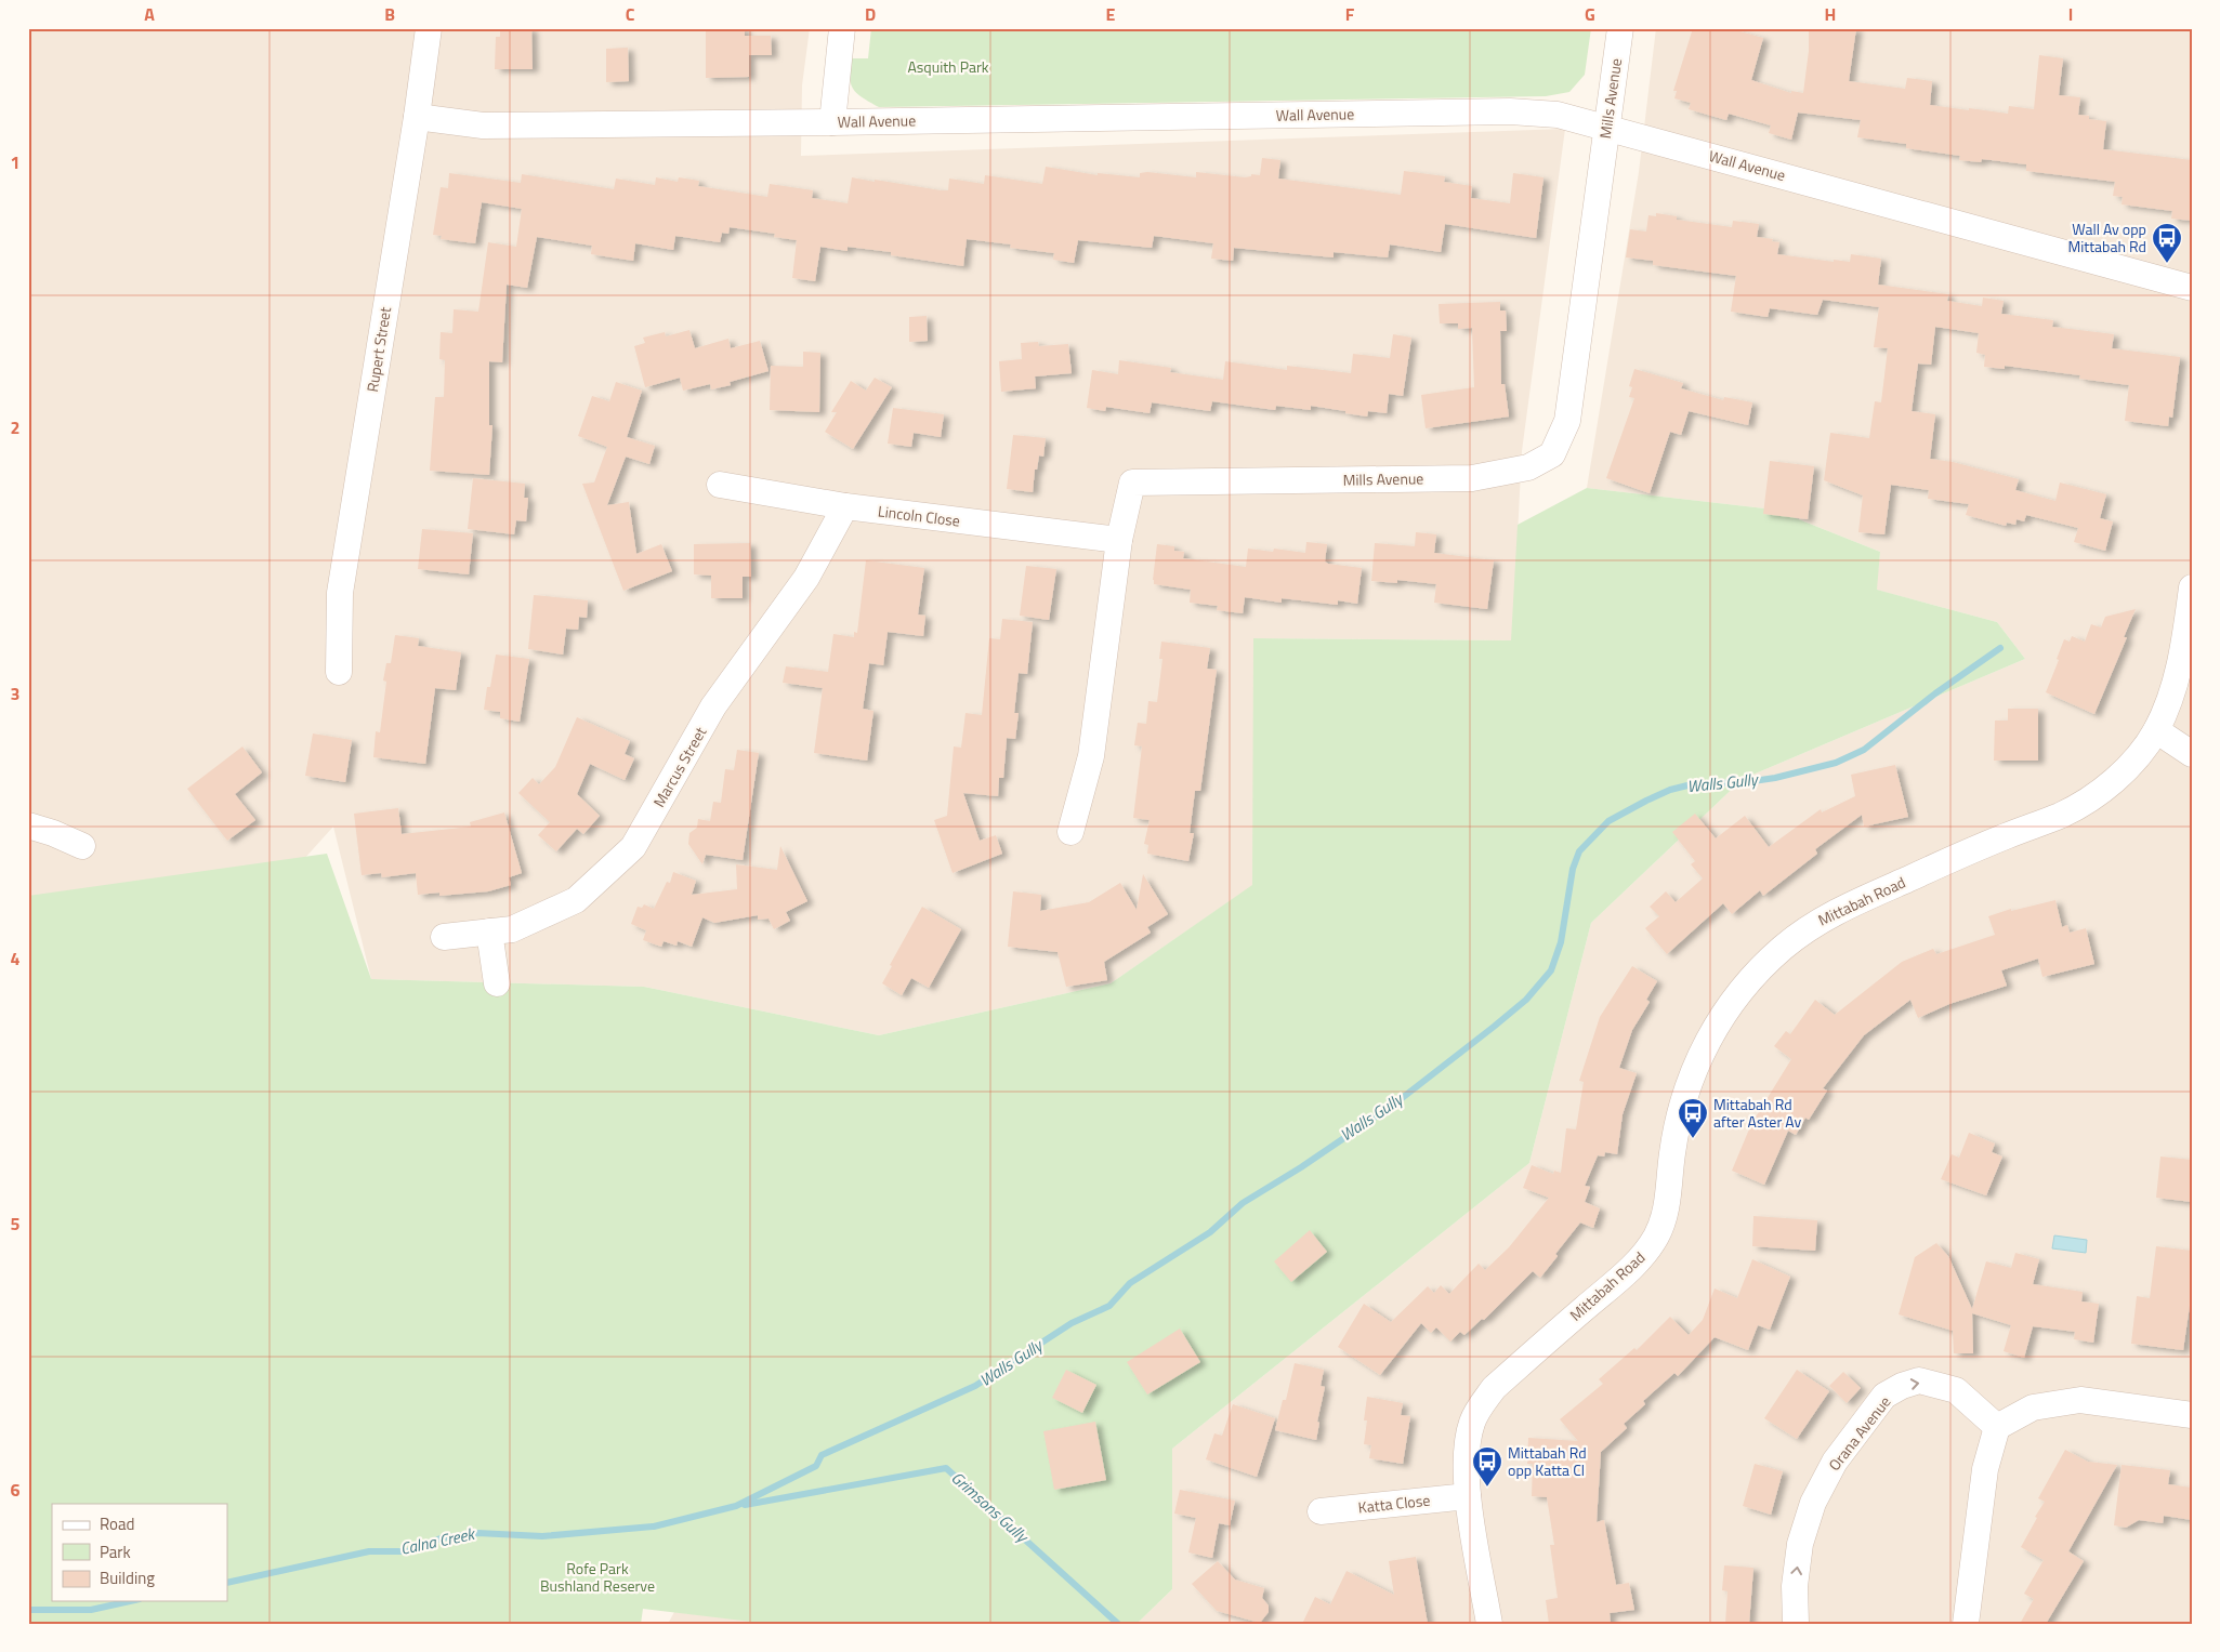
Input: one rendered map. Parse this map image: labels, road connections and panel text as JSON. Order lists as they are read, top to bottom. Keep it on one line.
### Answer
{"streets":{"street":["Mills Avenue","Wall Avenue","Rupert Street","Lincoln Close","Marcus Street","Mittabah Road","Orana Avenue","Katta Close"]},"crossings":[["Mills Avenue","Wall Avenue"],["Mills Avenue","Lincoln Close"],["Wall Avenue","Rupert Street"],["Lincoln Close","Marcus Street"],["Mittabah Road","Katta Close"]],"water":["Walls Gully","Grimsons Gully","Calna Creek"],"parks":["Asquith Park","Rofe Park Bushland Reserve"],"places":{"bus stop":["Wall Av opp Mittabah Rd","Mittabah Rd after Aster Av","Mittabah Rd opp Katta Cl"]},"legend":["Road","Park","Building"],"grid":{"columns":["A","B","C","D","E","F","G","H","I"],"rows":["1","2","3","4","5","6"]}}
